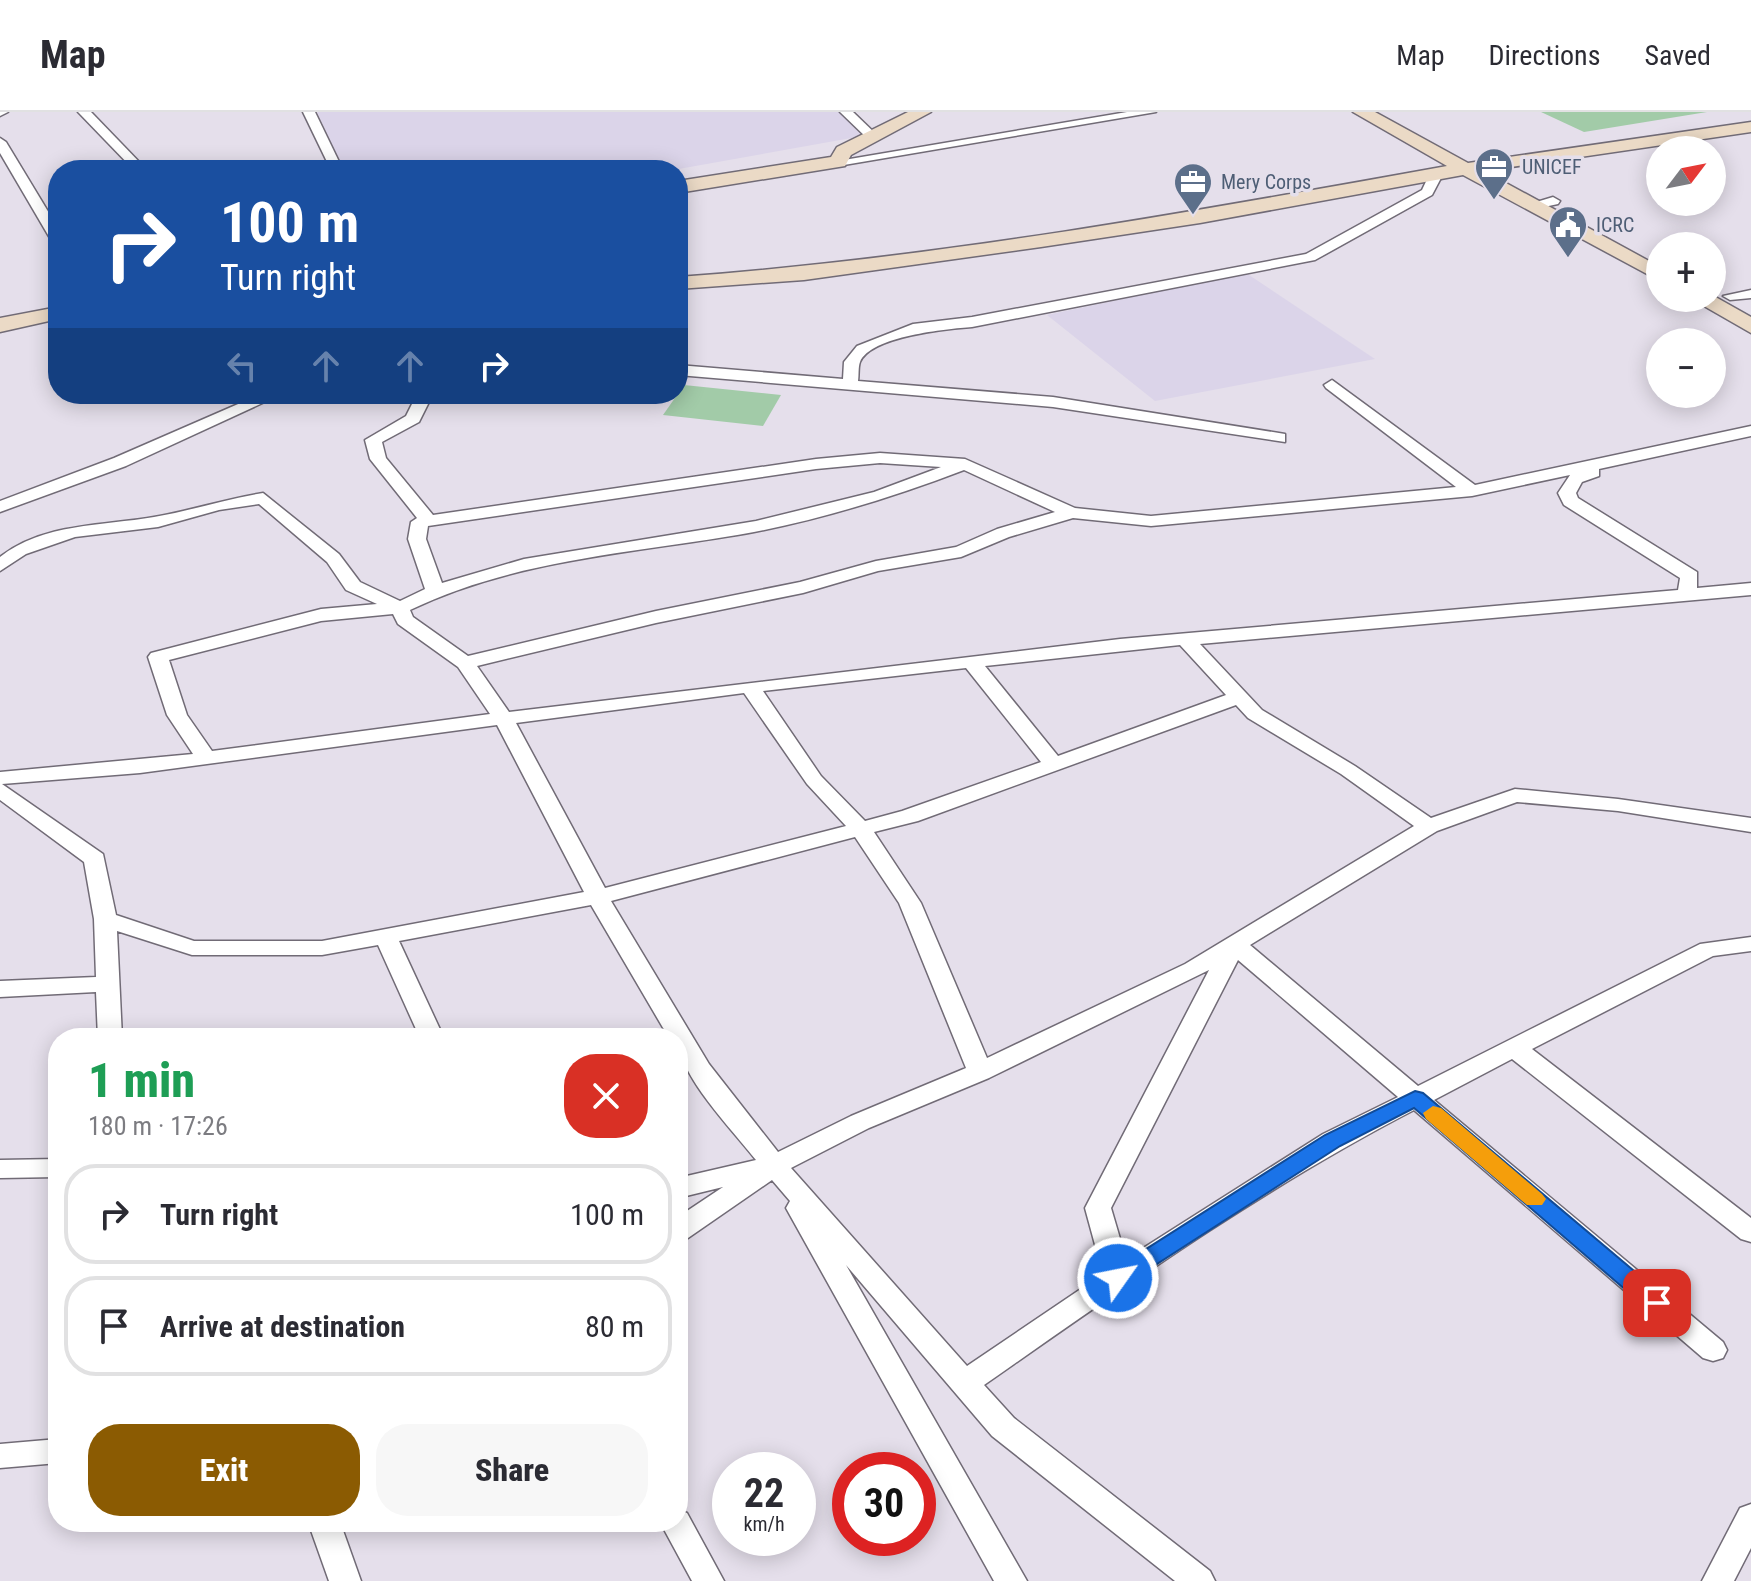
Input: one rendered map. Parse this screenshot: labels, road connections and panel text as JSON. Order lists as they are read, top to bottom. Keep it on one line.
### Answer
{"places":{"office":["UNICEF","Mery Corps"],"public building":["ICRC"]},"north":"top right","page":{"header":"Map","nav":["Map","Directions","Saved"],"map_buttons":["+","−"],"turn":["100 m","Turn right"],"heading":["1 min","180 m · 17:26"],"list":[{"name":"Turn right","value":"100 m"},{"name":"Arrive at destination","value":"80 m"}],"buttons":["Exit","Share"],"speed":"22 km/h","limit":"30"}}
